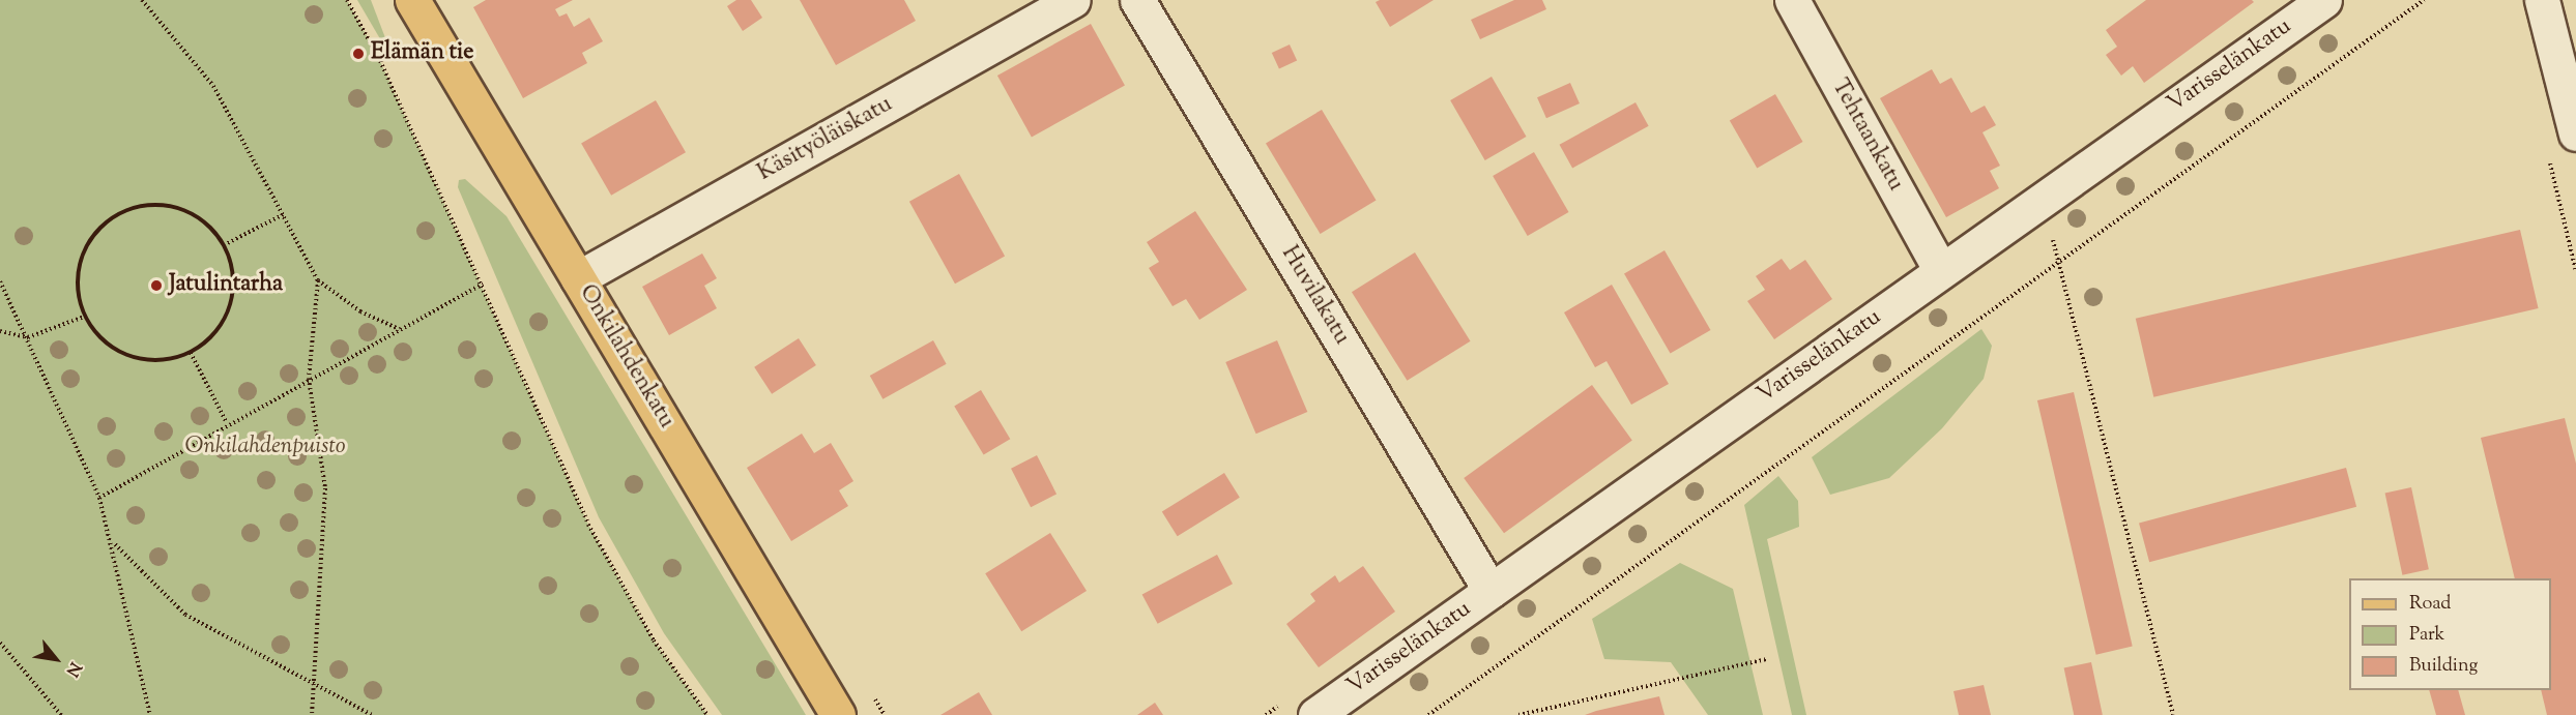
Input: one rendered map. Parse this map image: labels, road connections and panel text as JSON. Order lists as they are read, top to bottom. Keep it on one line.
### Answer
{"streets":{"main road":["Onkilahdenkatu"],"street":["Varisselänkatu","Tehtaankatu","Käsityöläiskatu","Huvilakatu"]},"crossings":[["Varisselänkatu","Tehtaankatu"],["Varisselänkatu","Huvilakatu"],["Käsityöläiskatu","Onkilahdenkatu"]],"parks":["Onkilahdenpuisto"],"places":["Elämän tie","Jatulintarha"],"legend":["Road","Park","Building"],"north":"bottom right"}
